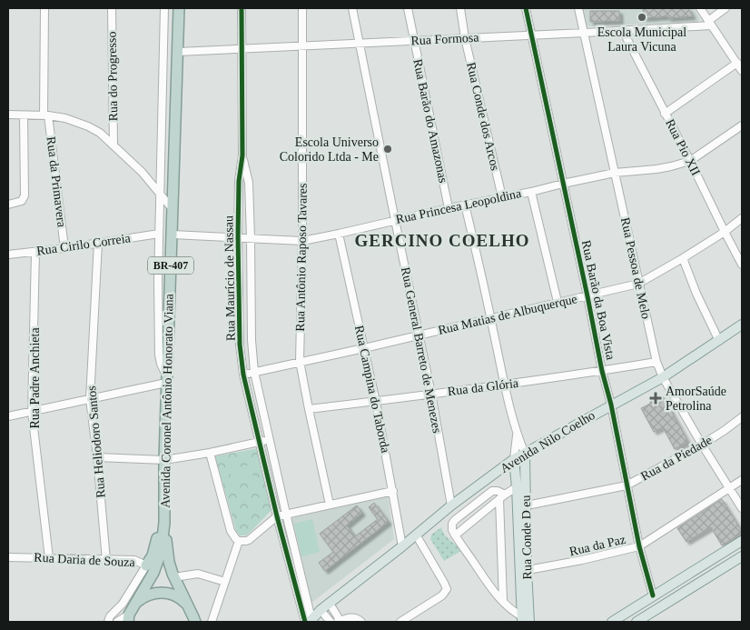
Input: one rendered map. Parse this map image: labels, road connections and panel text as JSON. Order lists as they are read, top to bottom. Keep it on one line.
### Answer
{"streets":{"highway":["BR-407","Avenida Coronel Antônio Honorato Viana"],"main road":["Avenida Nilo Coelho","Rua Conde D eu"],"street":["Rua Formosa","Rua do Progresso","Rua Conde dos Arcos","Rua Barão do Amazonas","Rua Pio XII","Rua da Primavera","Rua Princesa Leopoldina","Rua Cirilo Correia","Rua Antônio Raposo Tavares","Rua Pessoa de Melo","Rua Maurício de Nassau","Rua Barão da Boa Vista","Rua Matias de Albuquerque","Rua General Barreto de Menezes","Rua Padre Anchieta","Rua da Glória","Rua Campina do Taborda","Rua Heliodoro Santos","Rua da Piedade","Rua da Paz","Rua Daria de Souza"]},"crossings":[["Rua Formosa","Rua Conde dos Arcos"],["Rua Formosa","Rua Barão do Amazonas"],["Rua Formosa","Rua Pio XII"],["Rua Formosa","Rua Antônio Raposo Tavares"],["Rua Formosa","Rua Pessoa de Melo"],["Rua Formosa","Rua Maurício de Nassau"],["Rua Formosa","Rua Barão da Boa Vista"],["Rua Formosa","Rua General Barreto de Menezes"],["Rua Formosa","Avenida Coronel Antônio Honorato Viana"],["Rua Conde dos Arcos","Rua Princesa Leopoldina"],["Rua Barão do Amazonas","Rua Princesa Leopoldina"],["Rua Pio XII","Rua Princesa Leopoldina"],["Rua Pio XII","Rua Matias de Albuquerque"],["Rua da Primavera","Rua Cirilo Correia"],["Rua Princesa Leopoldina","Rua Antônio Raposo Tavares"],["Rua Princesa Leopoldina","Rua Pessoa de Melo"],["Rua Princesa Leopoldina","Rua Maurício de Nassau"],["Rua Princesa Leopoldina","Rua Barão da Boa Vista"],["Rua Princesa Leopoldina","Rua General Barreto de Menezes"],["Rua Princesa Leopoldina","Rua Campina do Taborda"],["Rua Princesa Leopoldina","Avenida Coronel Antônio Honorato Viana"],["Rua Cirilo Correia","Rua Padre Anchieta"],["Rua Cirilo Correia","Avenida Coronel Antônio Honorato Viana"],["Rua Cirilo Correia","Rua Heliodoro Santos"],["Rua Antônio Raposo Tavares","Rua Matias de Albuquerque"],["Rua Antônio Raposo Tavares","Rua da Glória"],["BR-407","Avenida Coronel Antônio Honorato Viana"],["Rua Pessoa de Melo","Rua Matias de Albuquerque"],["Rua Pessoa de Melo","Rua da Glória"],["Rua Pessoa de Melo","Avenida Nilo Coelho"],["Rua Pessoa de Melo","Rua da Piedade"],["Rua Pessoa de Melo","Rua da Paz"],["Rua Maurício de Nassau","Rua Matias de Albuquerque"],["Rua Maurício de Nassau","Avenida Nilo Coelho"],["Rua Barão da Boa Vista","Rua Matias de Albuquerque"],["Rua Barão da Boa Vista","Rua da Glória"],["Rua Barão da Boa Vista","Avenida Nilo Coelho"],["Rua Barão da Boa Vista","Rua da Piedade"],["Rua Barão da Boa Vista","Rua da Paz"],["Rua Matias de Albuquerque","Rua General Barreto de Menezes"],["Rua Matias de Albuquerque","Rua Campina do Taborda"],["Rua General Barreto de Menezes","Rua da Glória"],["Rua General Barreto de Menezes","Avenida Nilo Coelho"],["Rua Padre Anchieta","Rua Daria de Souza"],["Rua da Glória","Rua Campina do Taborda"],["Rua Campina do Taborda","Avenida Nilo Coelho"],["Rua Heliodoro Santos","Rua Daria de Souza"],["Avenida Nilo Coelho","Rua Conde D eu"],["Rua da Piedade","Rua Conde D eu"],["Rua Conde D eu","Rua da Paz"]],"districts":["GERCINO COELHO"],"places":{"other":["Escola Municipal Laura Vicuna","Escola Universo Colorido Ltda - Me"],"health":["AmorSaúde Petrolina"]}}
